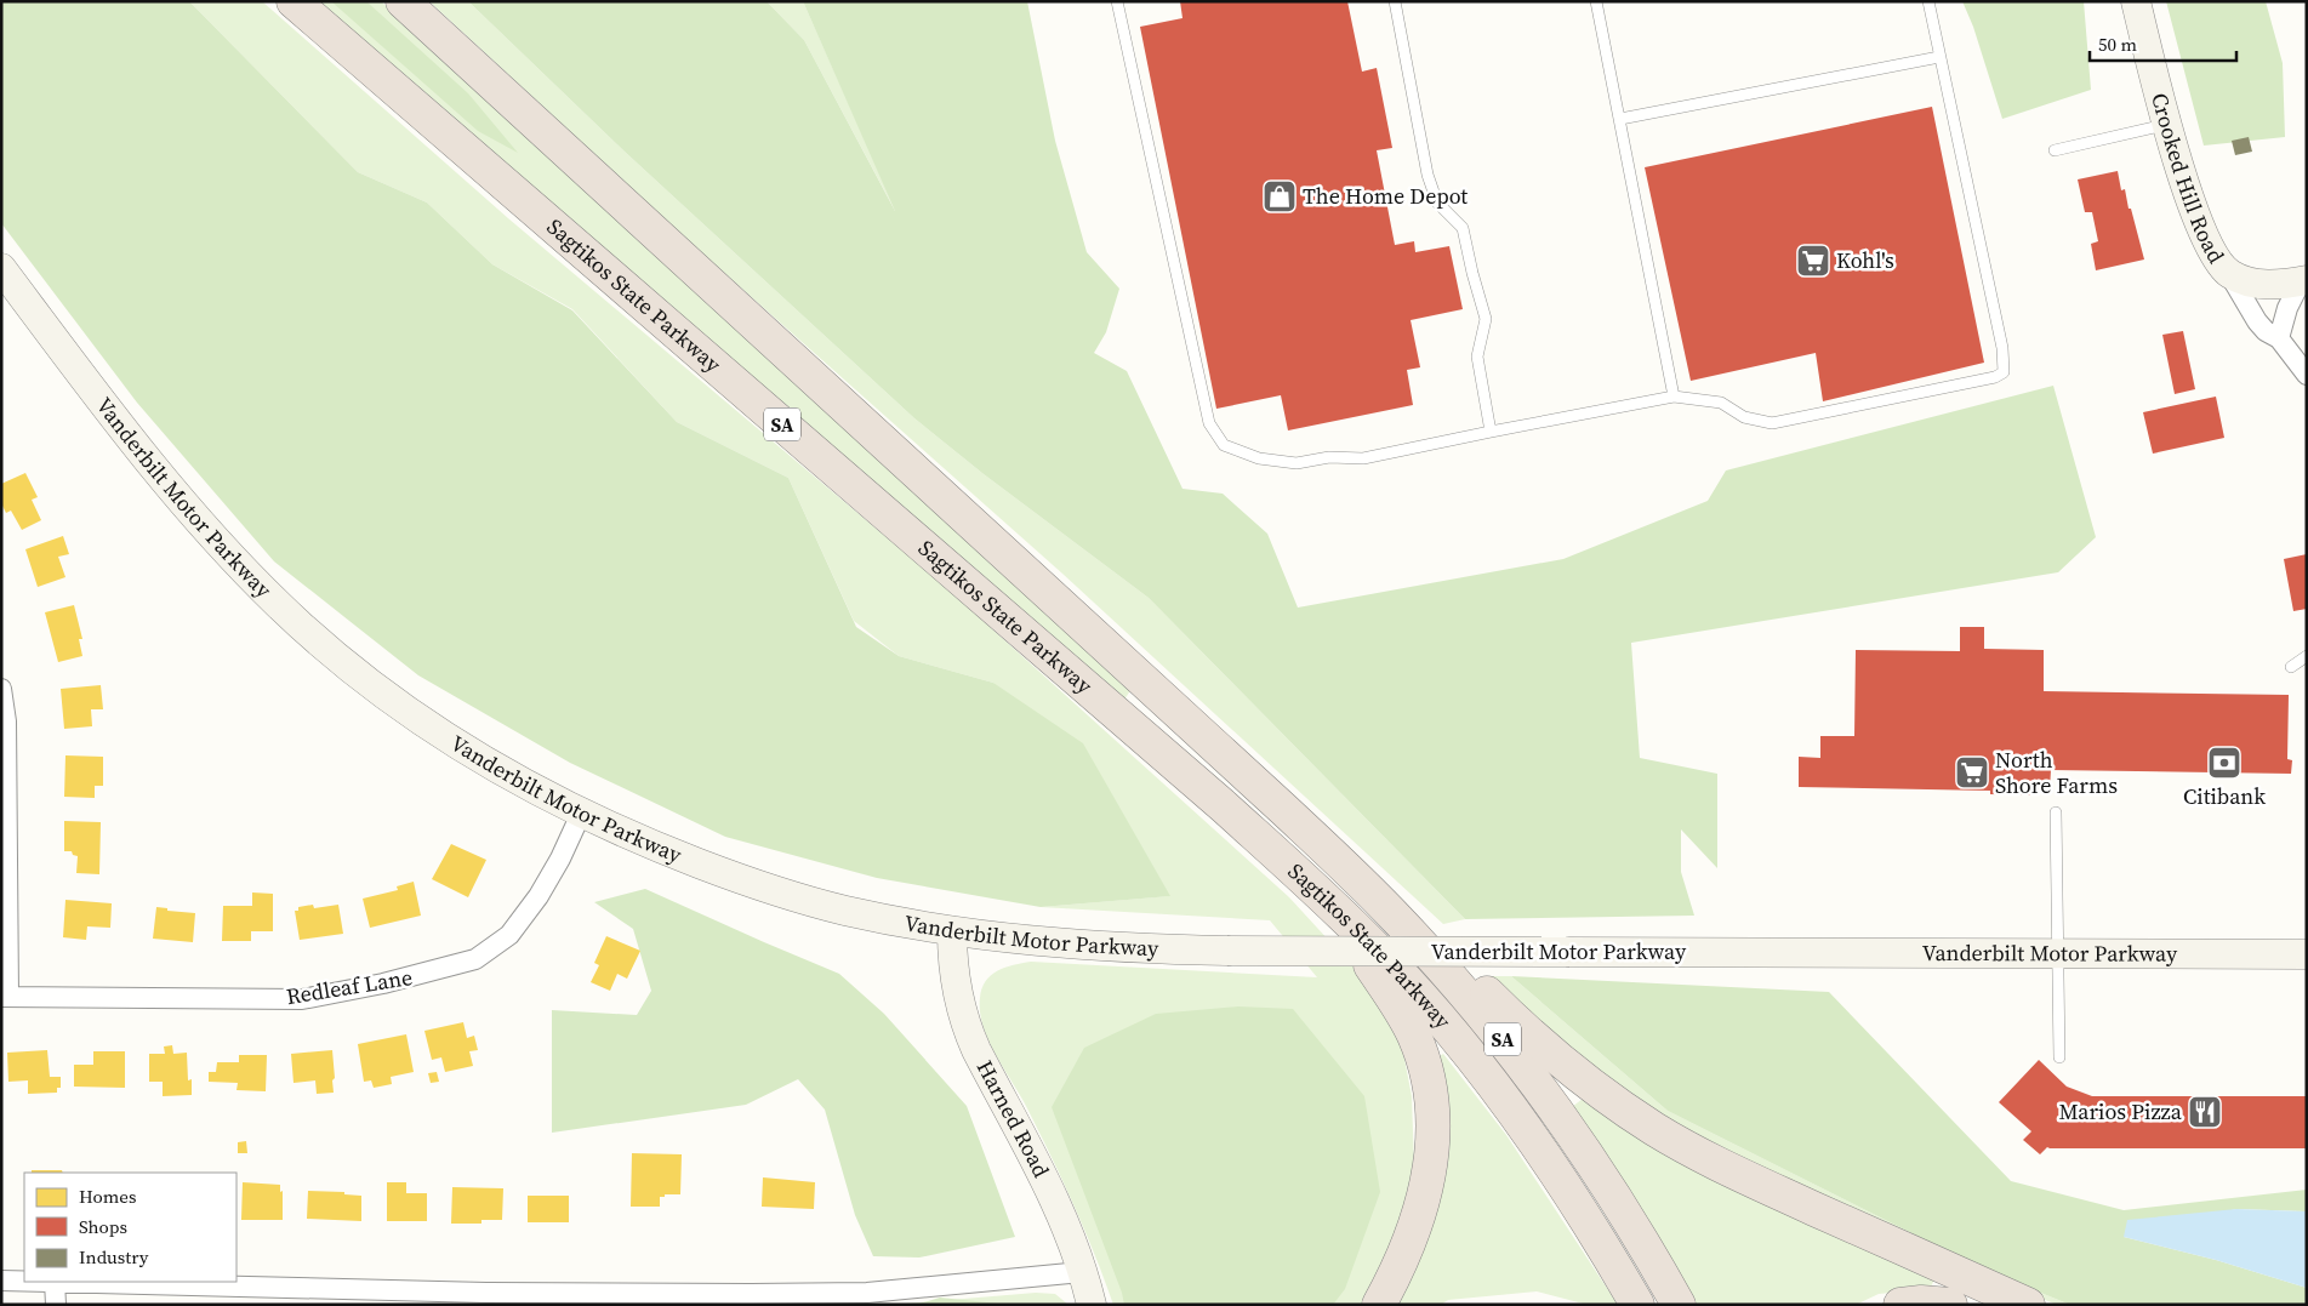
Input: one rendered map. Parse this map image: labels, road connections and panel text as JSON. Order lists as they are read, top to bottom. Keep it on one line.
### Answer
{"streets":{"highway":["Sagtikos State Parkway","SA"],"main road":["Crooked Hill Road","Vanderbilt Motor Parkway","Harned Road"],"street":["Redleaf Lane"]},"crossings":[["Vanderbilt Motor Parkway","Redleaf Lane"],["Vanderbilt Motor Parkway","Harned Road"]],"places":{"shop":["The Home Depot"],"supermarket":["Kohl's","North Shore Farms"],"bank":["Citibank"],"restaurant":["Marios Pizza"]},"legend":["Homes","Shops","Industry"],"scale_bar":"50 m"}
